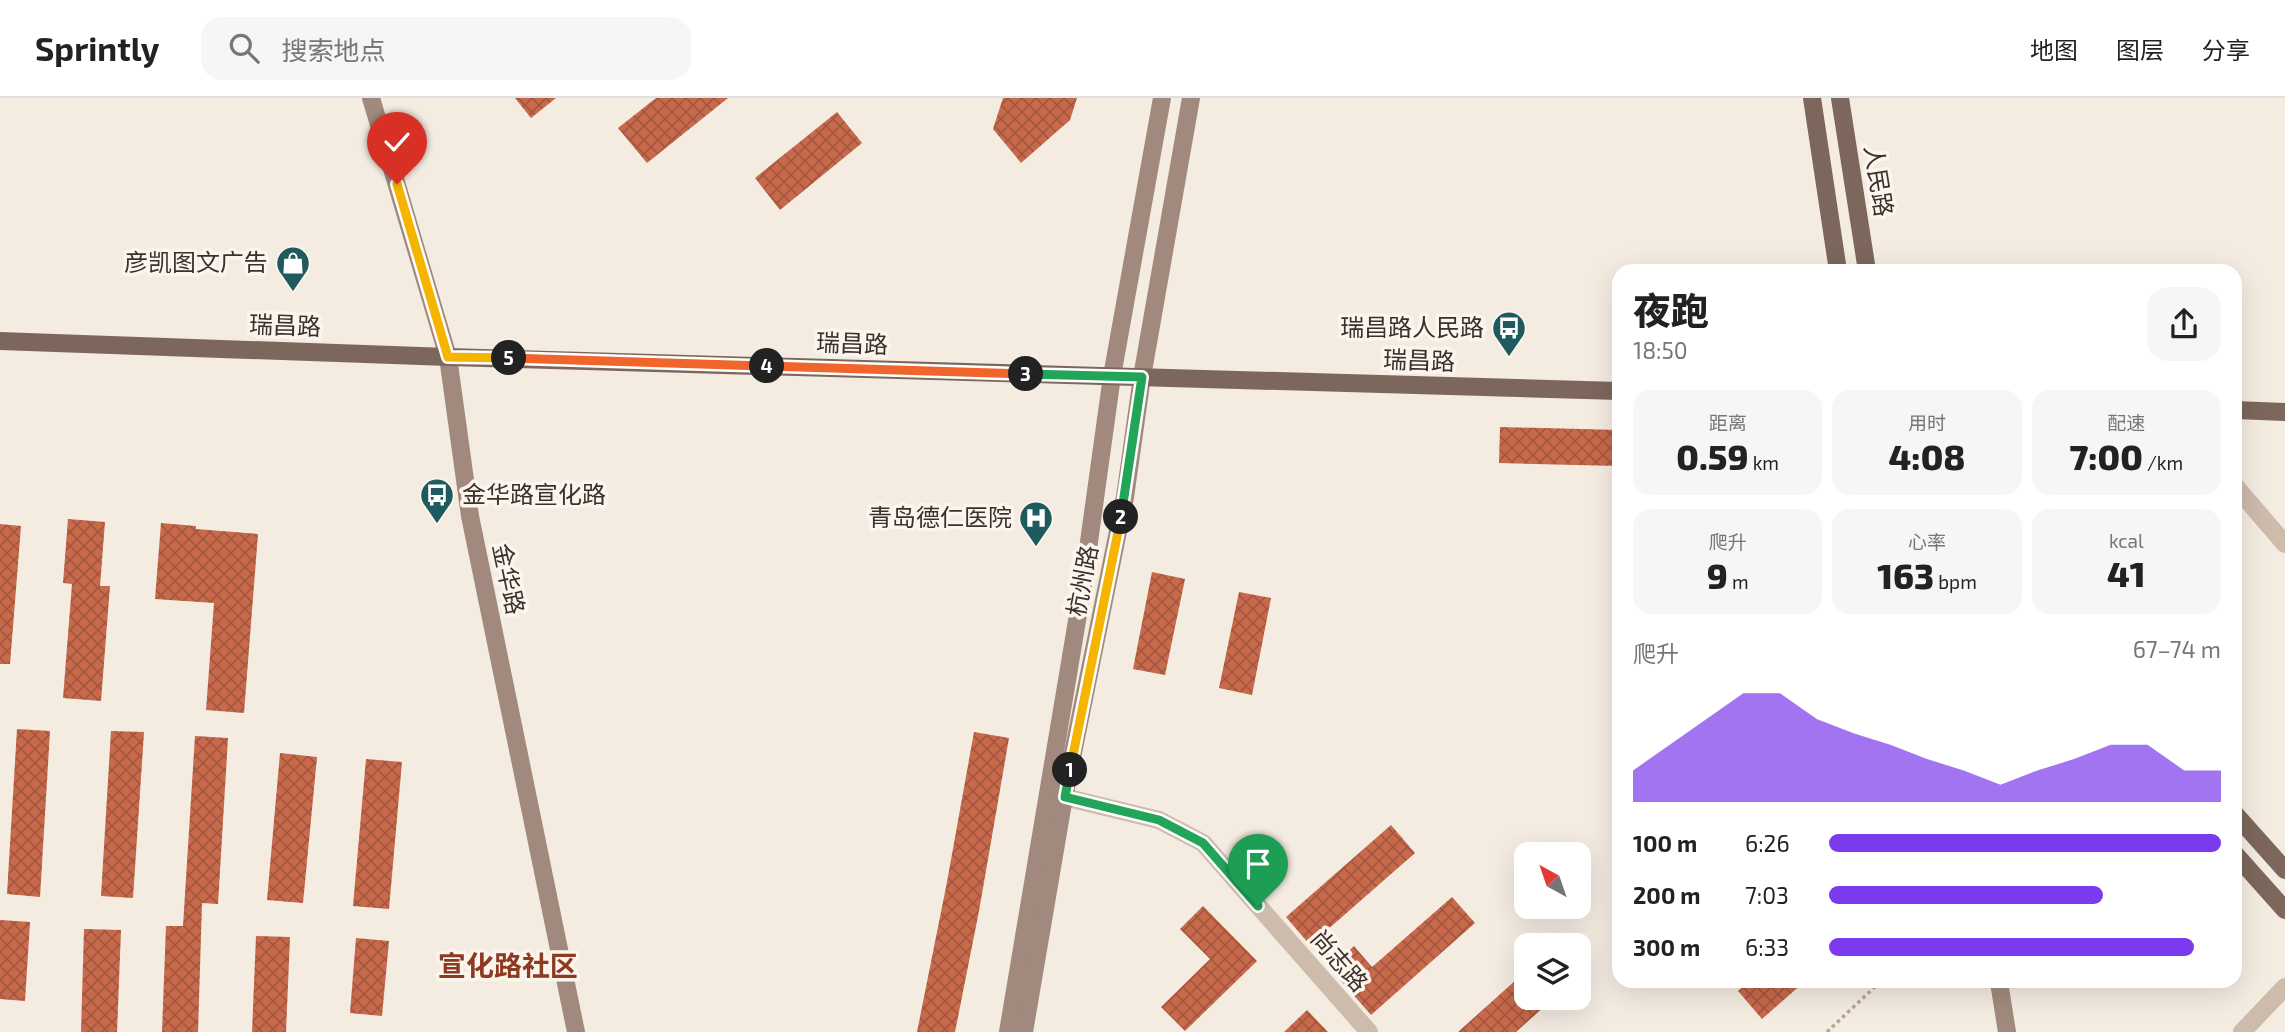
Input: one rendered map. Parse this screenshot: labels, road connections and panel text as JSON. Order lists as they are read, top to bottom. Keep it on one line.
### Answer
{"streets":{"main road":["人民路","瑞昌路","金华路","杭州路"],"street":["尚志路"]},"crossings":[["瑞昌路","金华路"],["瑞昌路","杭州路"],["杭州路","尚志路"]],"districts":["宣化路社区"],"places":{"shop":["彦凯图文广告"],"bus stop":["瑞昌路人民路","金华路宣化路"],"hospital":["青岛德仁医院"]},"north":"top left","page":{"header":"Sprintly","search":"搜索地点","nav":["地图","图层","分享"],"heading":["夜跑","18:50"],"pins":["5","4","3","2","1"],"stats":[["距离","0.59 km"],["用时","4:08"],["配速","7:00 /km"],["爬升","9 m"],["心率","163 bpm"],["kcal","41"]],"chart":["爬升","67–74 m"],"list":[{"name":"100 m","note":"6:26"},{"name":"200 m","note":"7:03"},{"name":"300 m","note":"6:33"}]}}
